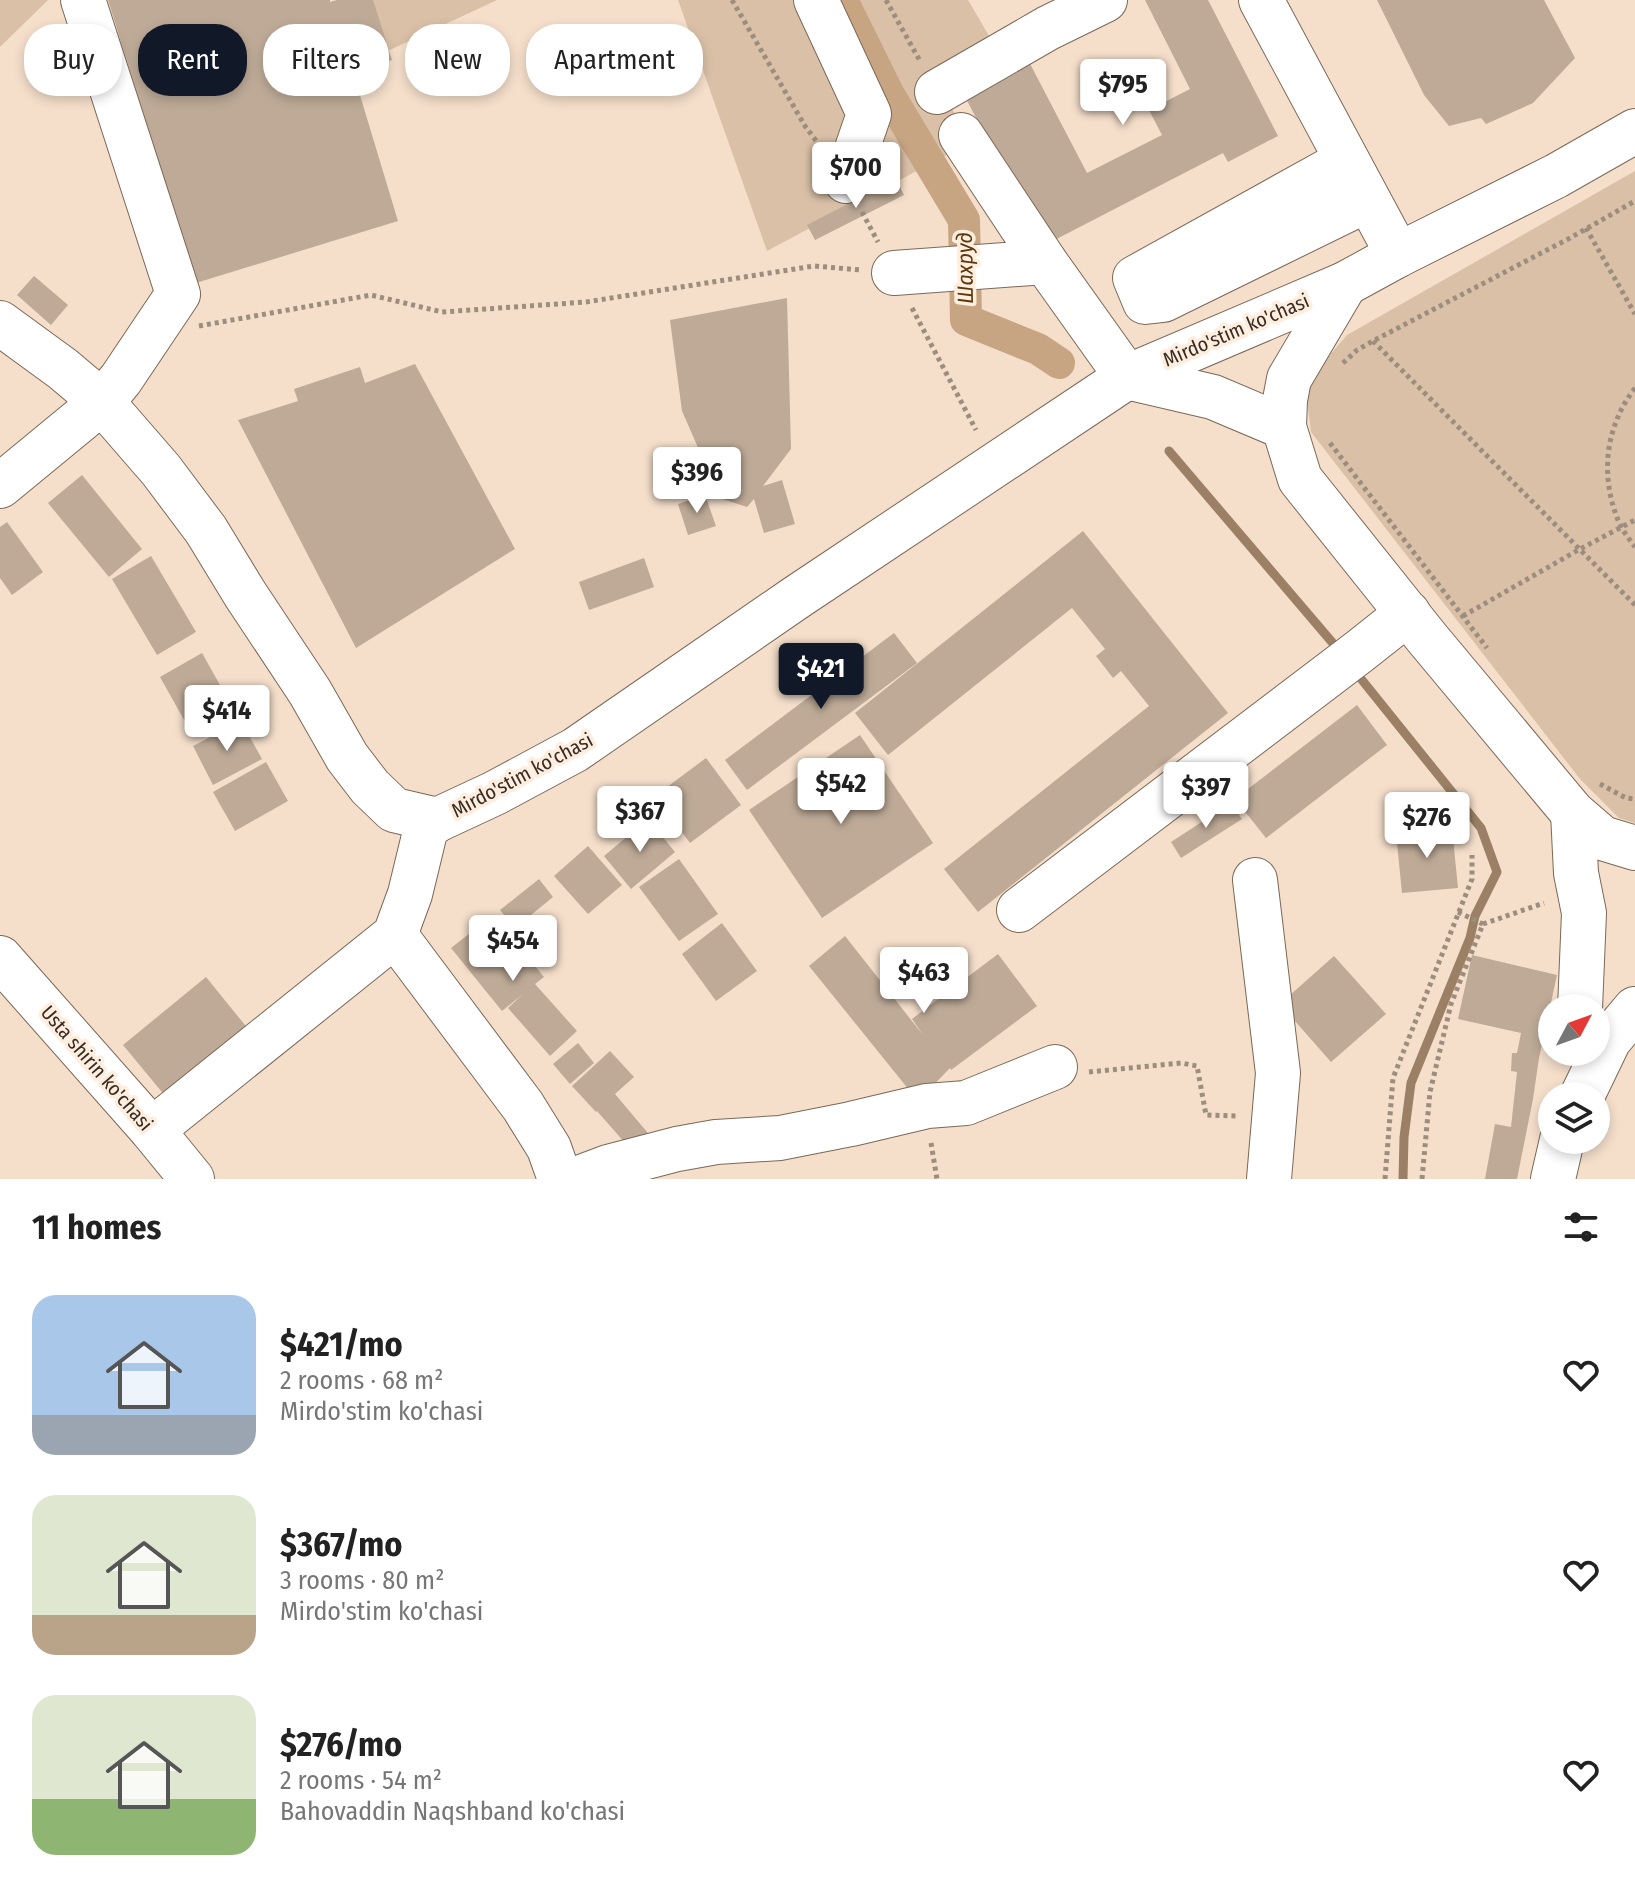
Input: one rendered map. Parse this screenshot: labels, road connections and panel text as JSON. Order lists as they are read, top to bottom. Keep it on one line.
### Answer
{"streets":{"main road":["Mirdo'stim ko'chasi","Usta shirin ko'chasi"]},"water":["Шахруд"],"north":"top right","page":{"chip":["Buy","Rent","Filters","New","Apartment"],"price":["$795","$700","$396","$421","$414","$542","$397","$367","$276","$454","$463"],"heading":"11 homes","list":[{"name":"$421/mo","note":"2 rooms · 68 m² · Mirdo'stim ko'chasi"},{"name":"$367/mo","note":"3 rooms · 80 m² · Mirdo'stim ko'chasi"},{"name":"$276/mo","note":"2 rooms · 54 m² · Bahovaddin Naqshband ko'chasi"}]}}
